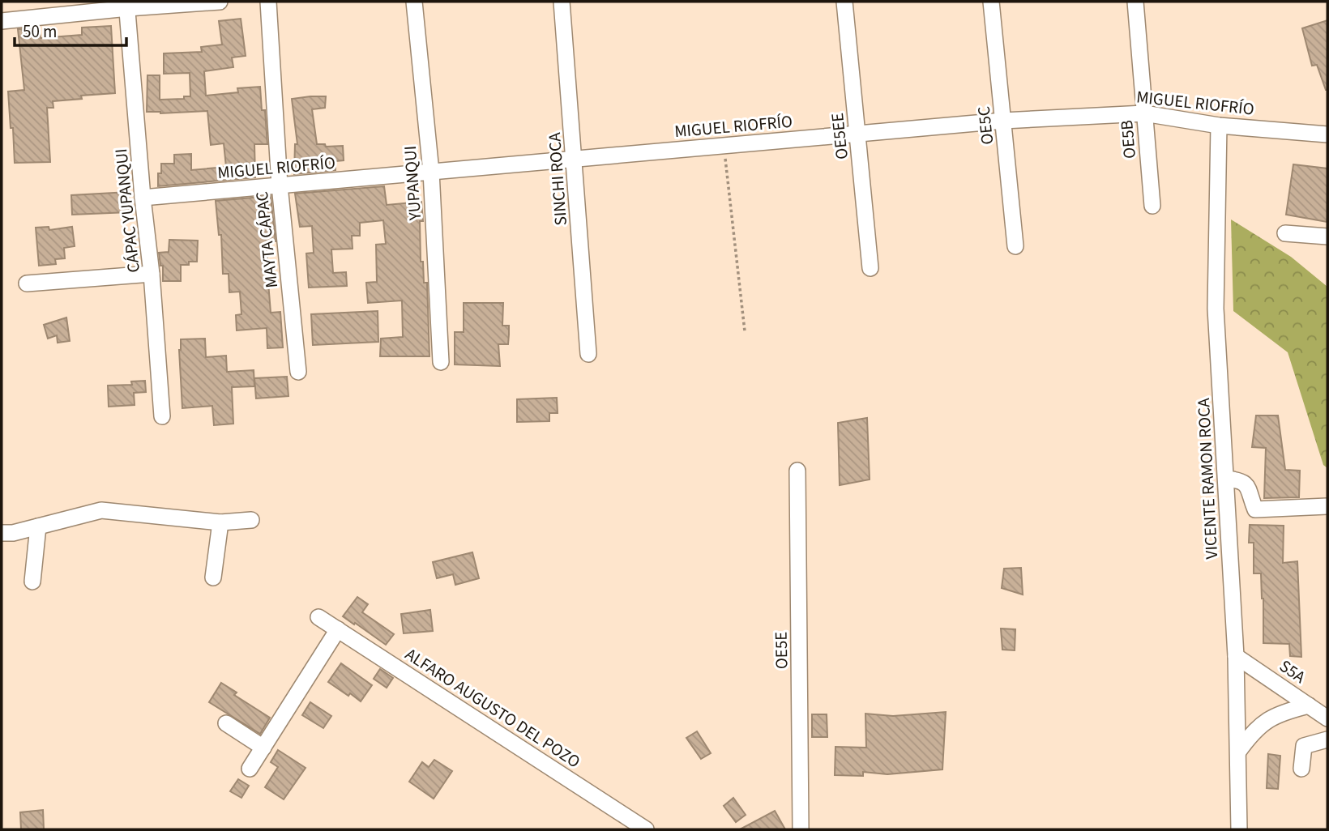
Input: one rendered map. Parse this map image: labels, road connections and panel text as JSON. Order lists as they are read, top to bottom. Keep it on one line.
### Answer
{"streets":{"street":["MIGUEL RIOFRÍO","OE5C","OE5EE","OE5B","SINCHI ROCA","YUPANQUI","CÁPAC YUPANQUI","MAYTA CÁPAC","VICENTE RAMON ROCA","OE5E","S5A","ALFARO AUGUSTO DEL POZO"]},"crossings":[["MIGUEL RIOFRÍO","OE5C"],["MIGUEL RIOFRÍO","OE5EE"],["MIGUEL RIOFRÍO","OE5B"],["MIGUEL RIOFRÍO","SINCHI ROCA"],["MIGUEL RIOFRÍO","YUPANQUI"],["MIGUEL RIOFRÍO","CÁPAC YUPANQUI"],["MIGUEL RIOFRÍO","MAYTA CÁPAC"],["MIGUEL RIOFRÍO","VICENTE RAMON ROCA"],["VICENTE RAMON ROCA","S5A"]],"scale_bar":"50 m"}
